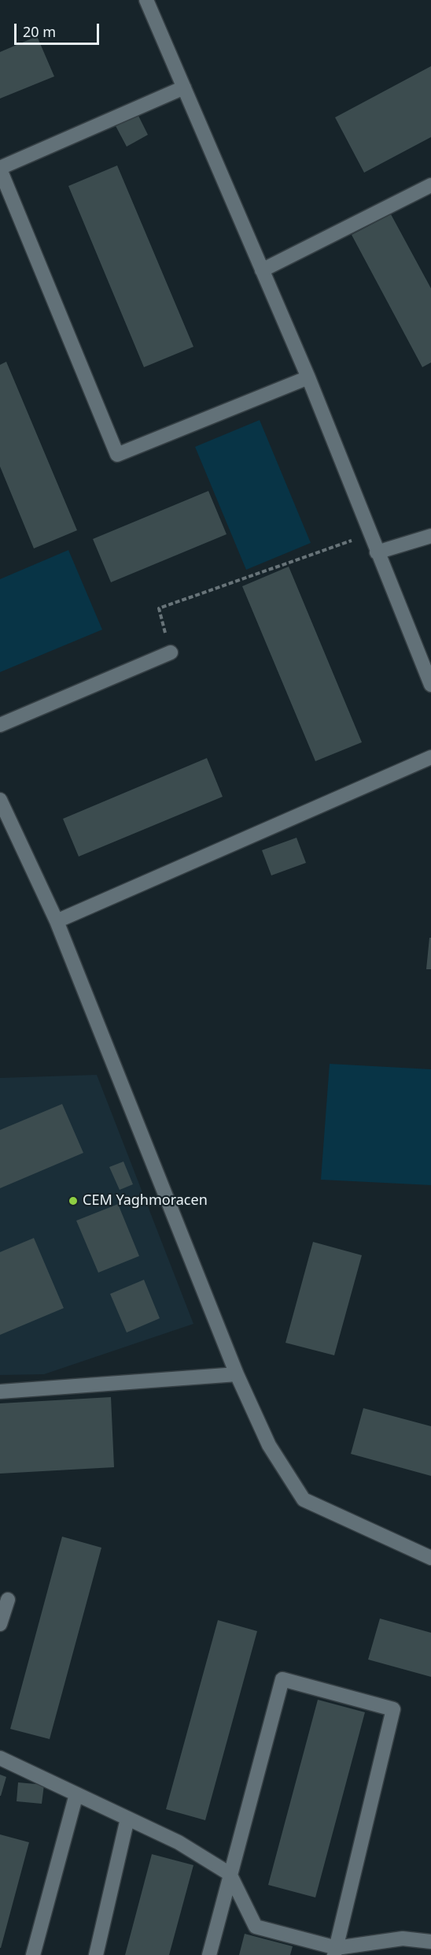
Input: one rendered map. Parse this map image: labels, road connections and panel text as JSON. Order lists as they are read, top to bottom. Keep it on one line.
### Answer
{"places":["CEM Yaghmoracen"],"scale_bar":"20 m"}
